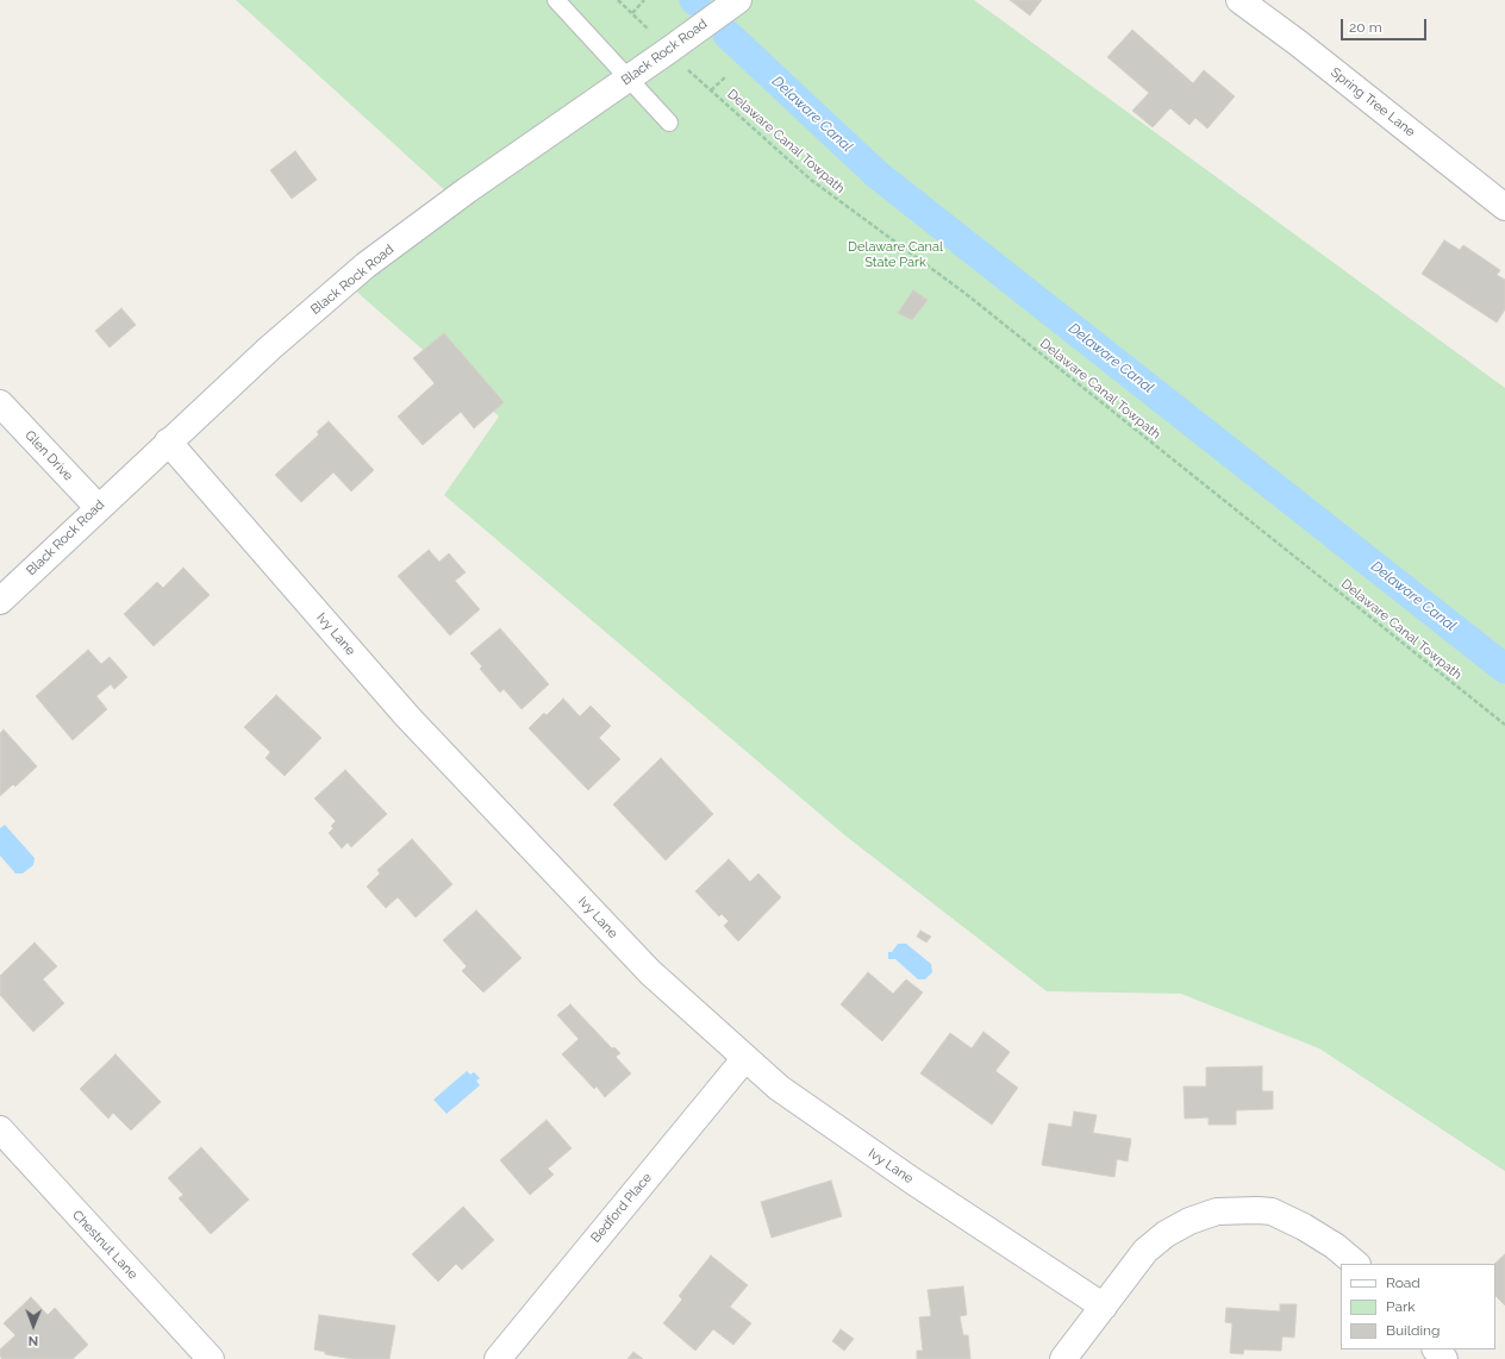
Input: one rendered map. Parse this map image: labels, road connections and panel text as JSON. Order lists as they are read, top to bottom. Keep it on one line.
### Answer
{"streets":{"street":["Black Rock Road","Spring Tree Lane","Glen Drive","Ivy Lane","Bedford Place","Chestnut Lane"],"path":["Delaware Canal Towpath"]},"crossings":[["Black Rock Road","Glen Drive"],["Black Rock Road","Ivy Lane"],["Ivy Lane","Bedford Place"]],"water":["Delaware Canal"],"parks":["Delaware Canal State Park"],"legend":["Road","Park","Building"],"scale_bar":"20 m","north":"bottom"}
